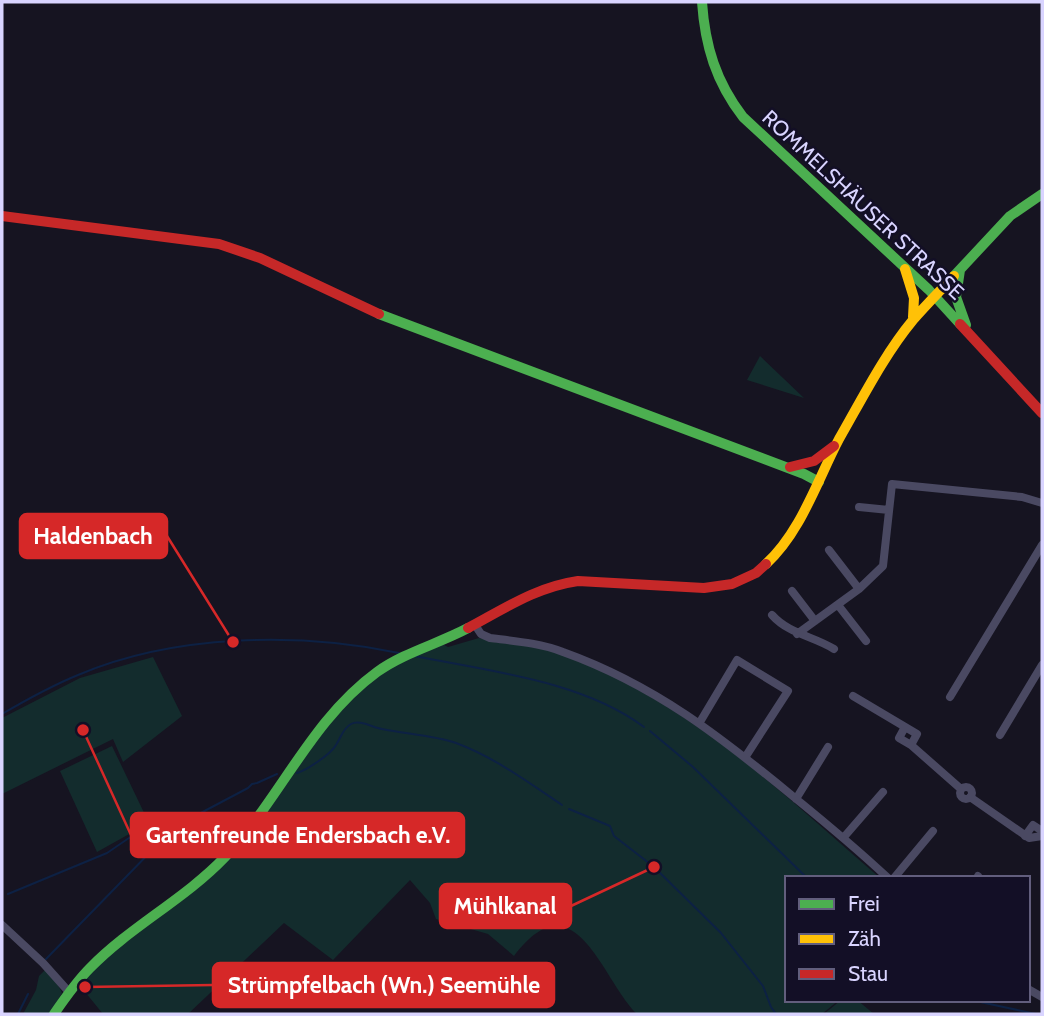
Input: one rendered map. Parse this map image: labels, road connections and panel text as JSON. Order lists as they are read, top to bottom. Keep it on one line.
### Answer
{"streets":{"main road":["ROMMELSHÄUSER STRASSE"]},"places":["Haldenbach","Gartenfreunde Endersbach e.V.","Mühlkanal","Strümpfelbach (Wn.) Seemühle"],"legend":["Frei","Zäh","Stau"]}
